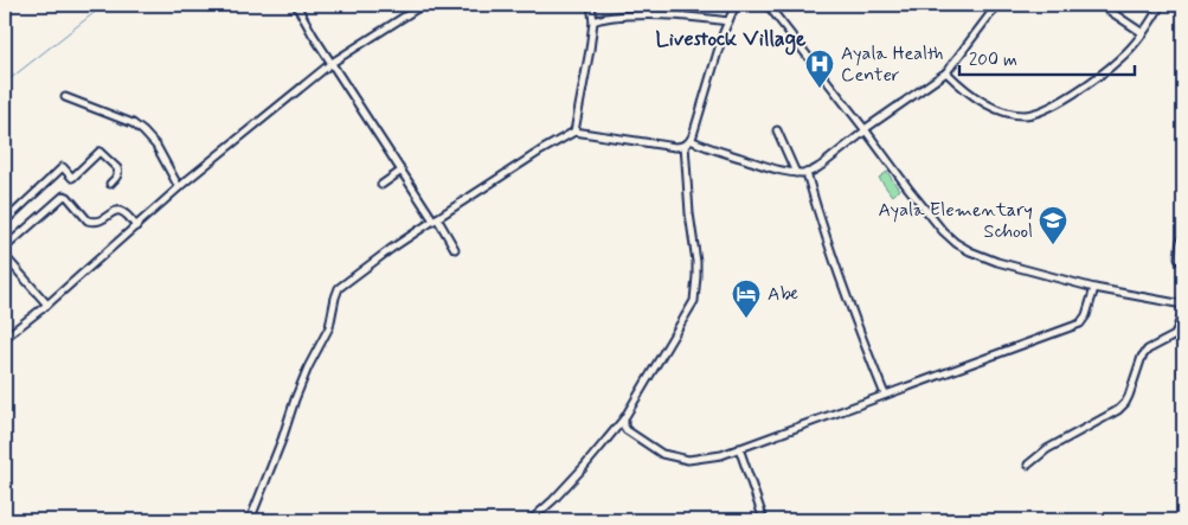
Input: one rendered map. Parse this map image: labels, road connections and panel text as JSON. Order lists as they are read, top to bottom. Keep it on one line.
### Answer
{"districts":["Livestock Village"],"places":{"hospital":["Ayala Health Center"],"school or university":["Ayala Elementary School"],"hotel":["Abe"]},"scale_bar":"200 m"}
